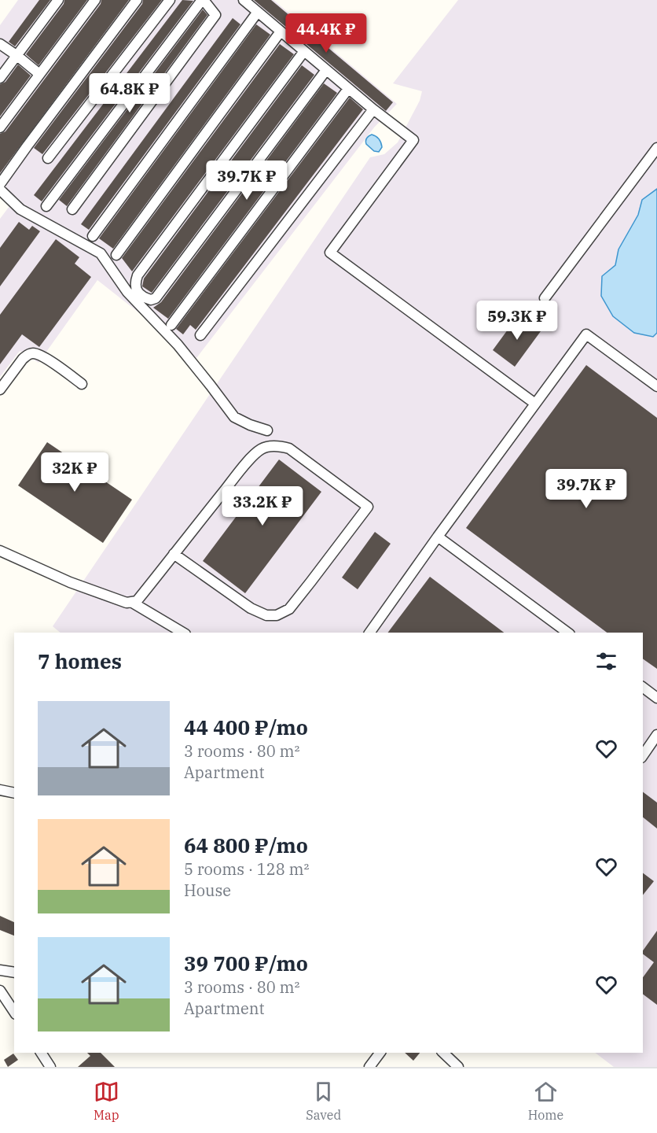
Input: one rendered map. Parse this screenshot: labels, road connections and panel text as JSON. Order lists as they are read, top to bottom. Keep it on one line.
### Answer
{"page":{"price":["44.4K ₽","64.8K ₽","39.7K ₽","59.3K ₽","32K ₽","39.7K ₽","33.2K ₽"],"heading":"7 homes","list":[{"name":"44 400 ₽/mo","note":"3 rooms · 80 m² · Apartment"},{"name":"64 800 ₽/mo","note":"5 rooms · 128 m² · House"},{"name":"39 700 ₽/mo","note":"3 rooms · 80 m² · Apartment"}],"tabs":["Map","Saved","Home"]}}
